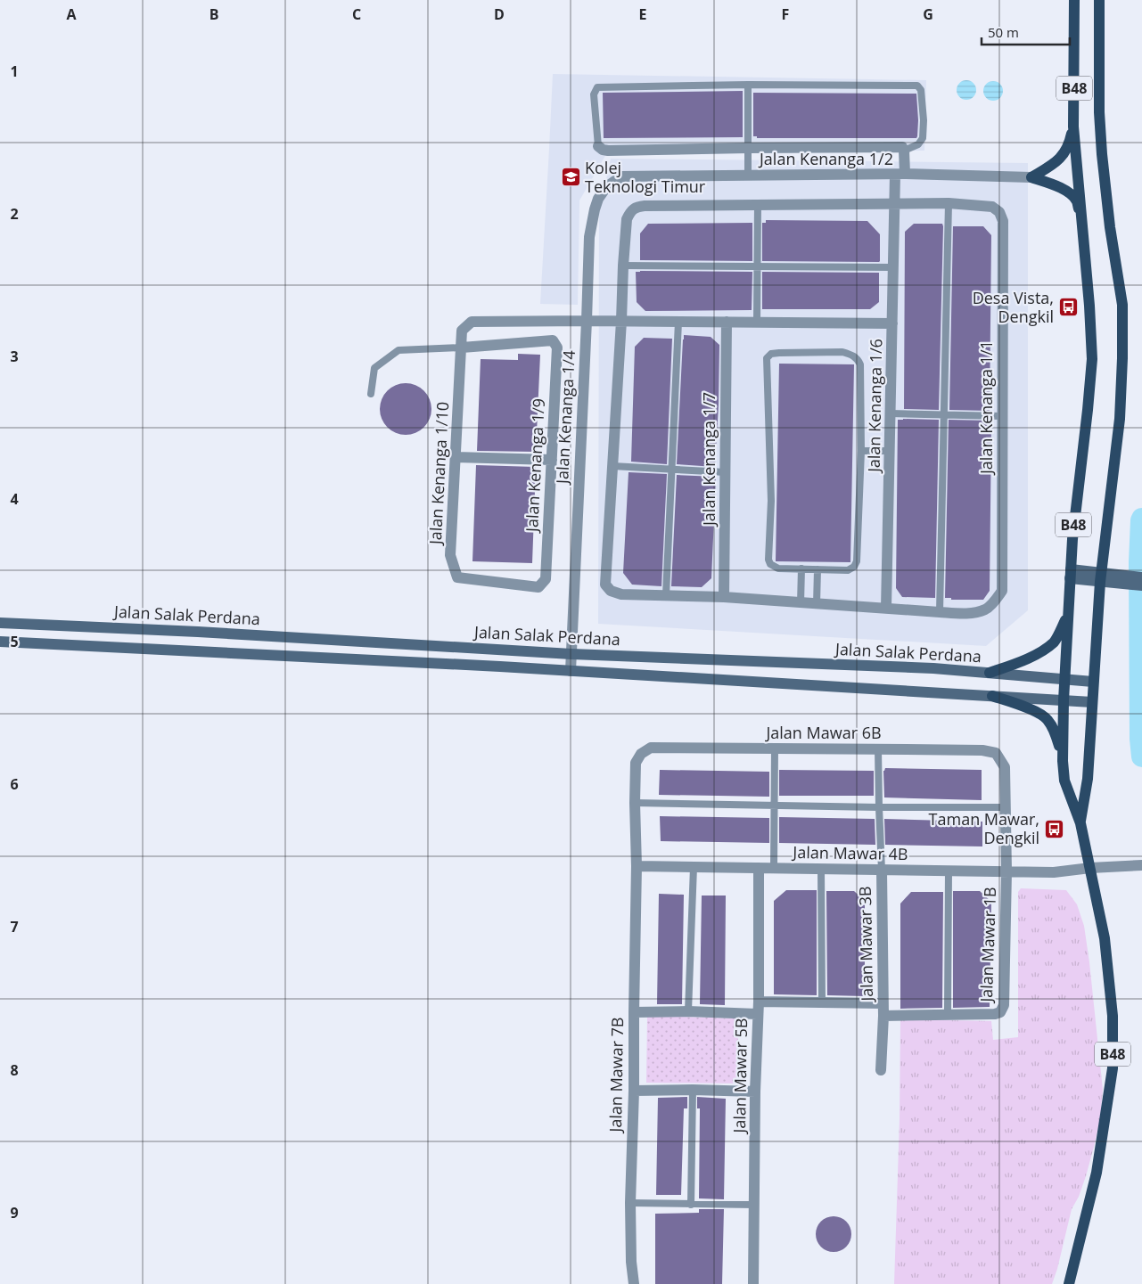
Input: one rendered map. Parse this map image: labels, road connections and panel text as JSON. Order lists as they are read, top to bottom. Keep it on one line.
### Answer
{"streets":{"main road":["B48"],"street":["Jalan Kenanga 1/2","Jalan Kenanga 1/6","Jalan Kenanga 1/1","Jalan Kenanga 1/4","Jalan Kenanga 1/7","Jalan Kenanga 1/9","Jalan Kenanga 1/10","Jalan Salak Perdana","Jalan Mawar 6B","Jalan Mawar 4B","Jalan Mawar 3B","Jalan Mawar 1B","Jalan Mawar 7B","Jalan Mawar 5B"]},"crossings":[["B48","Jalan Salak Perdana"],["B48","Jalan Mawar 4B"],["Jalan Kenanga 1/2","Jalan Kenanga 1/6"],["Jalan Kenanga 1/2","Jalan Kenanga 1/4"],["Jalan Kenanga 1/4","Jalan Kenanga 1/10"],["Jalan Kenanga 1/4","Jalan Salak Perdana"],["Jalan Kenanga 1/9","Jalan Kenanga 1/10"],["Jalan Mawar 6B","Jalan Mawar 1B"],["Jalan Mawar 6B","Jalan Mawar 7B"],["Jalan Mawar 4B","Jalan Mawar 3B"],["Jalan Mawar 4B","Jalan Mawar 1B"],["Jalan Mawar 4B","Jalan Mawar 7B"],["Jalan Mawar 4B","Jalan Mawar 5B"]],"places":{"school or university":["Kolej Teknologi Timur"],"bus stop":["Desa Vista, Dengkil","Taman Mawar, Dengkil"]},"scale_bar":"50 m","grid":{"columns":["A","B","C","D","E","F","G"],"rows":["1","2","3","4","5","6","7","8","9"]}}
